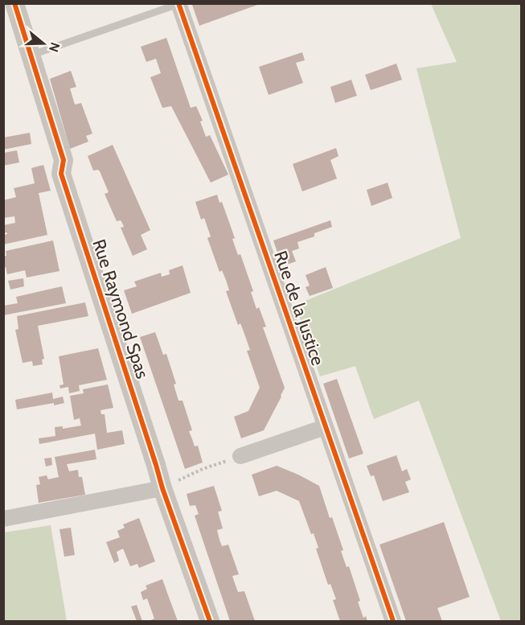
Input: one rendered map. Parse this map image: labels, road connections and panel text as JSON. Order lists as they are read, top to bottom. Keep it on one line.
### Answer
{"streets":{"street":["Rue de la Justice","Rue Raymond Spas"]},"north":"right"}
